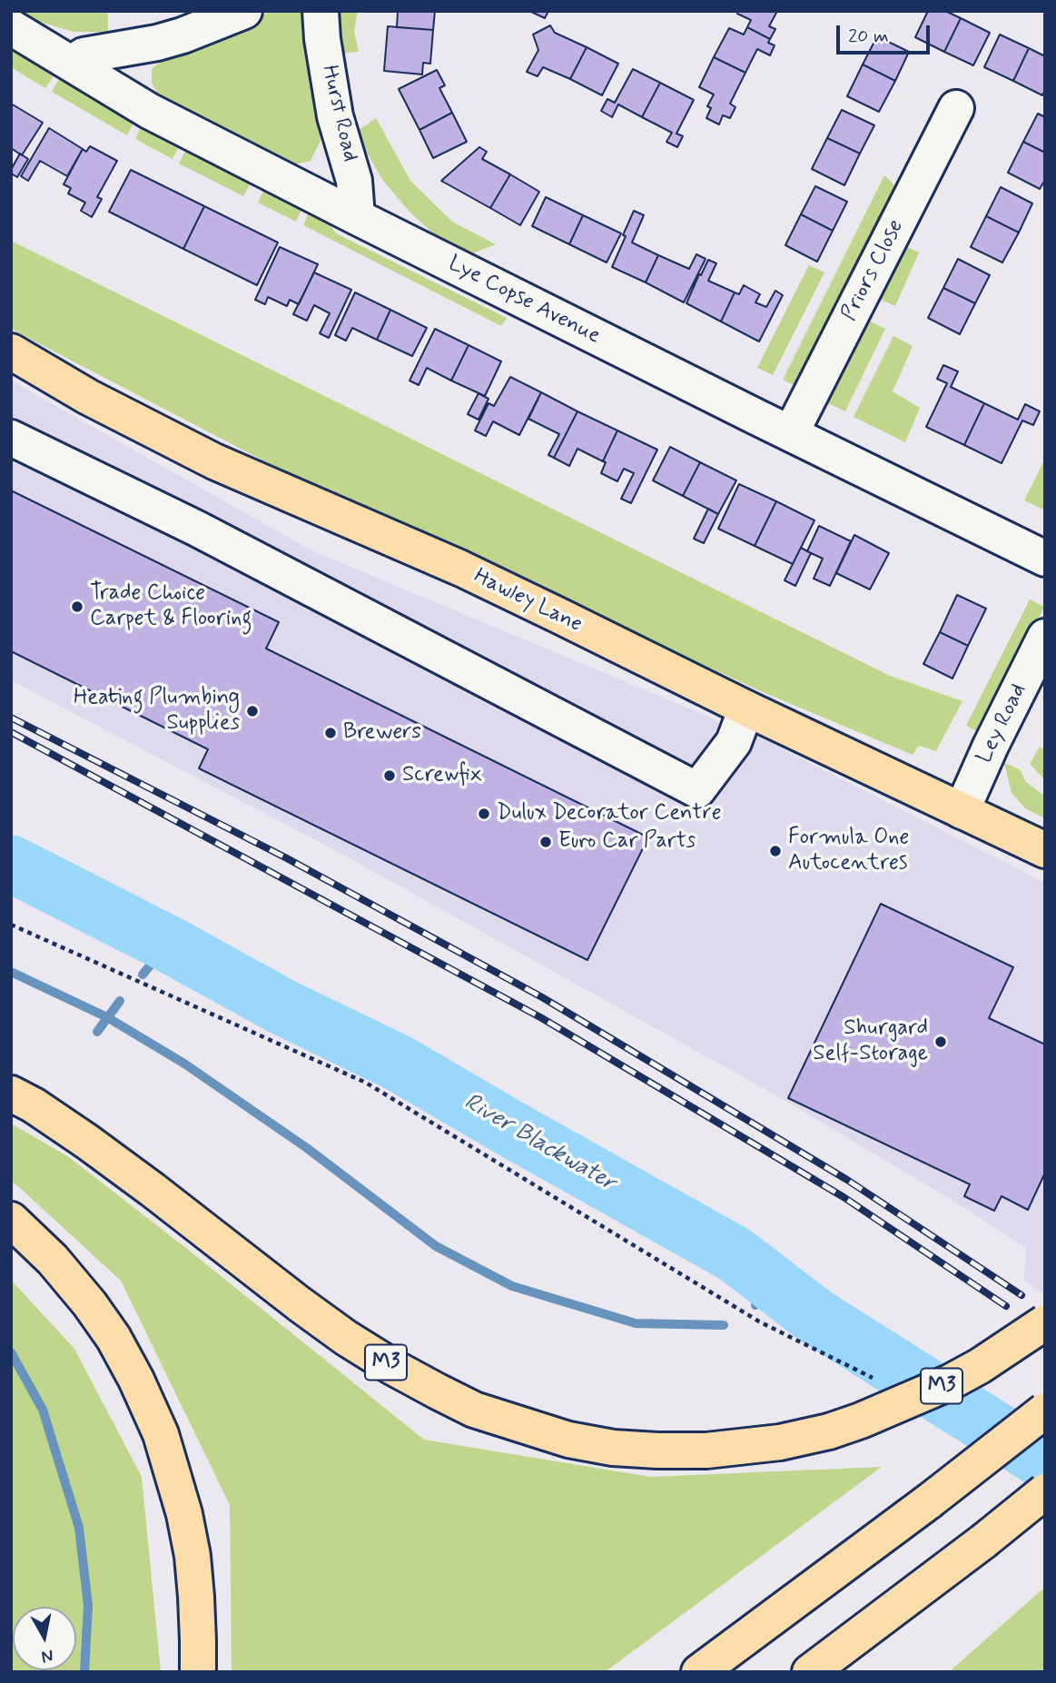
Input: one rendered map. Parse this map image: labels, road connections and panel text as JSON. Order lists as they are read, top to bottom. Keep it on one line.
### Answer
{"streets":{"main road":["Hawley Lane","M3"],"street":["Hurst Road","Priors Close","Lye Copse Avenue","Ley Road"]},"crossings":[["Hurst Road","Lye Copse Avenue"],["Priors Close","Lye Copse Avenue"],["Hawley Lane","Ley Road"]],"water":["River Blackwater"],"places":["Trade Choice Carpet & Flooring","Heating Plumbing Supplies","Brewers","Screwfix","Dulux Decorator Centre","Euro Car Parts","Formula One Autocentres","Shurgard Self-Storage"],"scale_bar":"20 m","north":"bottom"}
